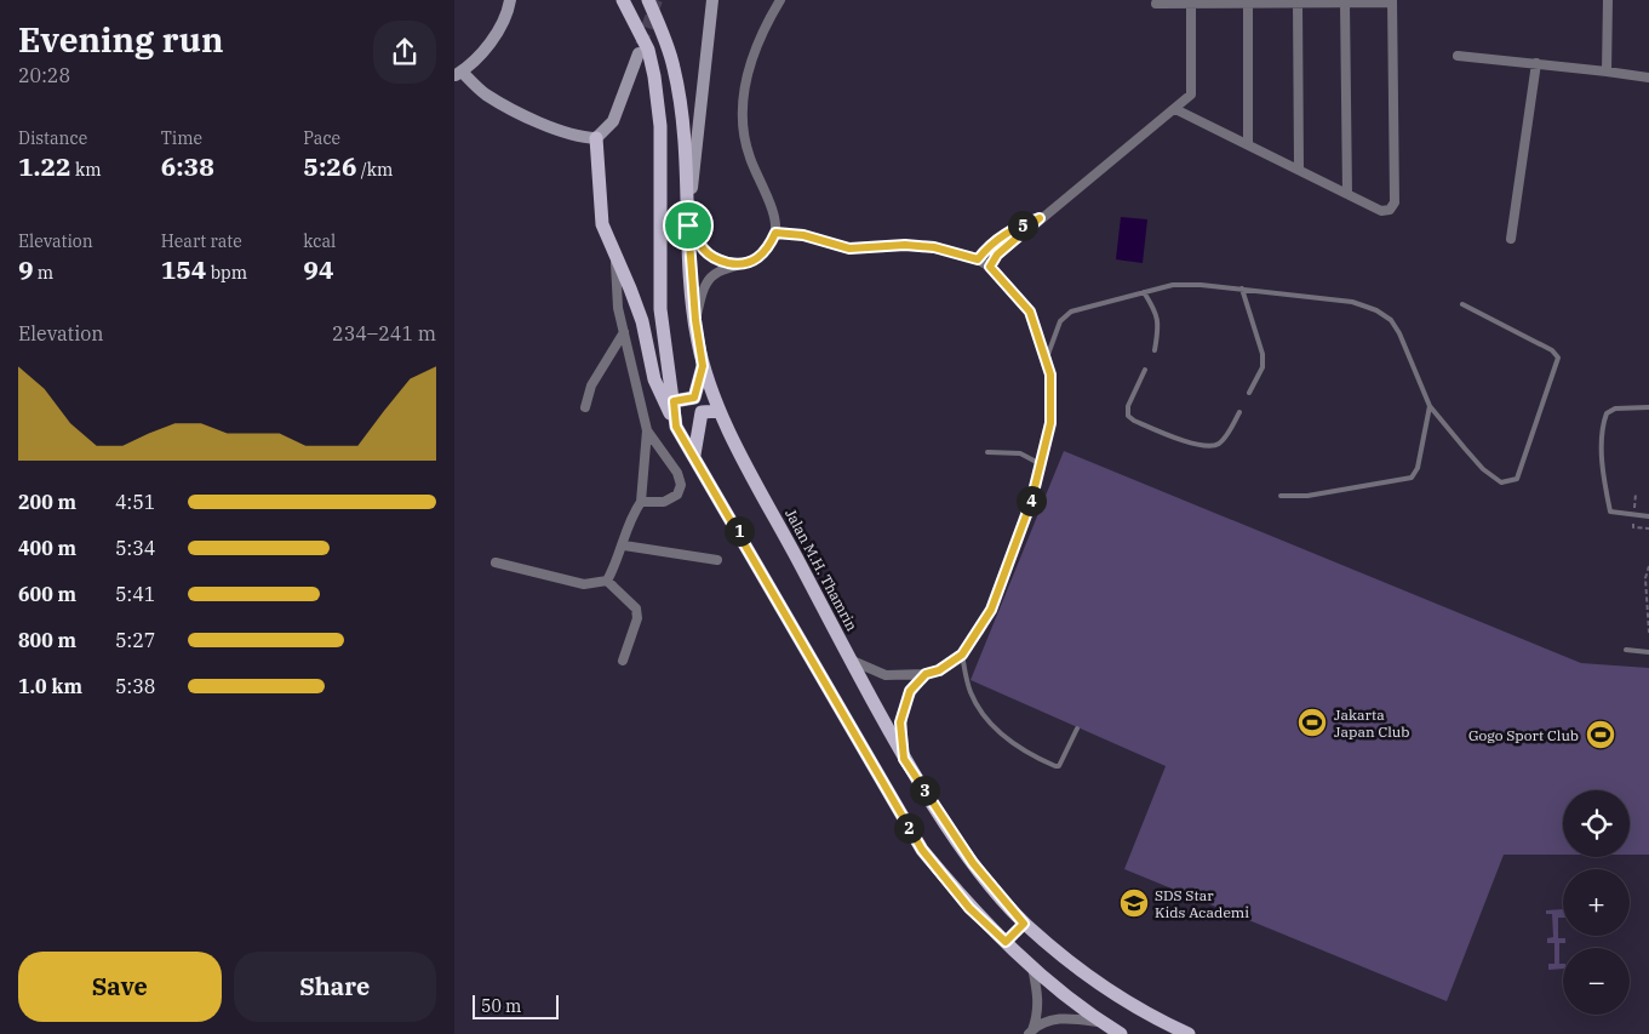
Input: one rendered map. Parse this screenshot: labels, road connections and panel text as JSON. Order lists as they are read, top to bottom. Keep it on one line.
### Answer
{"streets":{"main road":["Jalan M.H. Thamrin"]},"places":{"sports":["Jakarta Japan Club","Gogo Sport Club"],"school or university":["SDS Star Kids Academi"]},"scale_bar":"50 m","page":{"heading":["Evening run","20:28"],"stats":[["Distance","1.22 km"],["Time","6:38"],["Pace","5:26 /km"],["Elevation","9 m"],["Heart rate","154 bpm"],["kcal","94"]],"pins":["5","4","1","3","2"],"chart":["Elevation","234–241 m"],"list":[{"name":"200 m","note":"4:51"},{"name":"400 m","note":"5:34"},{"name":"600 m","note":"5:41"},{"name":"800 m","note":"5:27"},{"name":"1.0 km","note":"5:38"}],"map_buttons":["+","−"],"buttons":["Save","Share"],"scale":"50 m"}}
